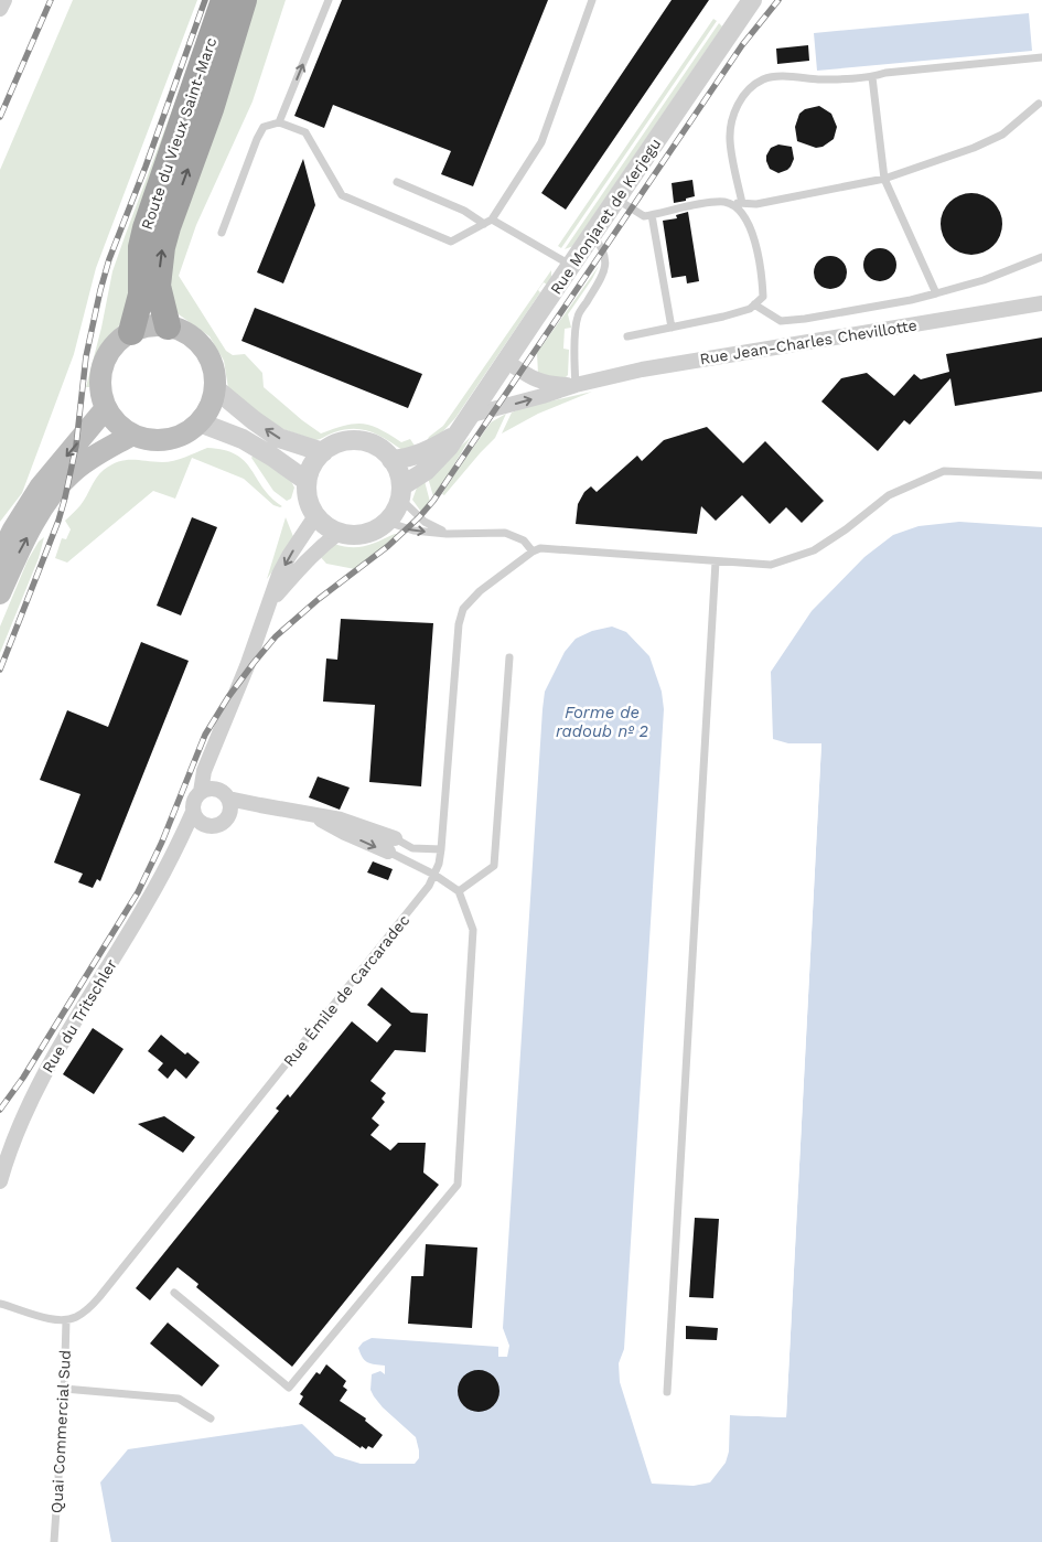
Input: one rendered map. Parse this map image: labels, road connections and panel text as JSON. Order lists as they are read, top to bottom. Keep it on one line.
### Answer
{"streets":{"highway":["Route du Vieux Saint-Marc"],"street":["Rue Monjaret de Kerjegu","Rue Jean-Charles Chevillotte","Rue du Tritschler"],"lane":["Rue Émile de Carcaradec","Quai Commercial Sud"]},"crossings":[["Rue Monjaret de Kerjegu","Rue Jean-Charles Chevillotte"],["Rue Émile de Carcaradec","Quai Commercial Sud"]],"water":["Forme de radoub nº 2"]}
